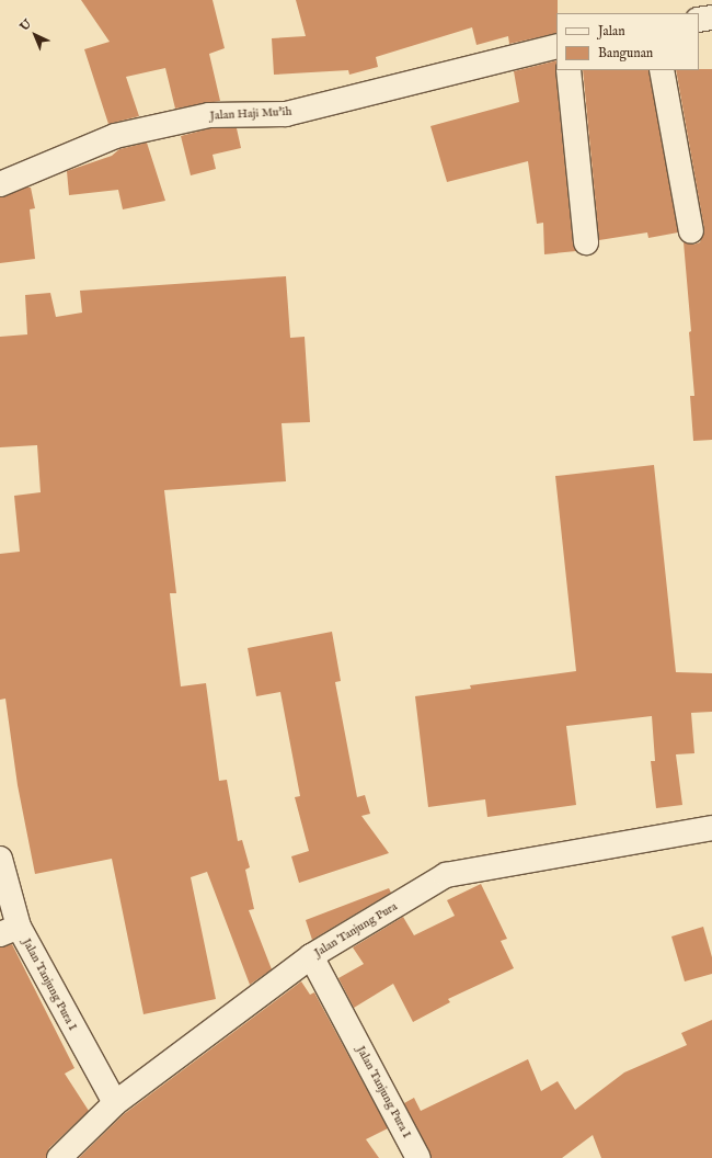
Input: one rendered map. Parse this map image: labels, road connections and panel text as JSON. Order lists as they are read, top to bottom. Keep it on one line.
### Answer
{"streets":{"street":["Jalan Haji Mu'ih","Jalan Tanjung Pura","Jalan Tanjung Pura I"]},"crossings":[["Jalan Tanjung Pura","Jalan Tanjung Pura I"]],"legend":["Jalan","Bangunan"],"north":"top left"}
